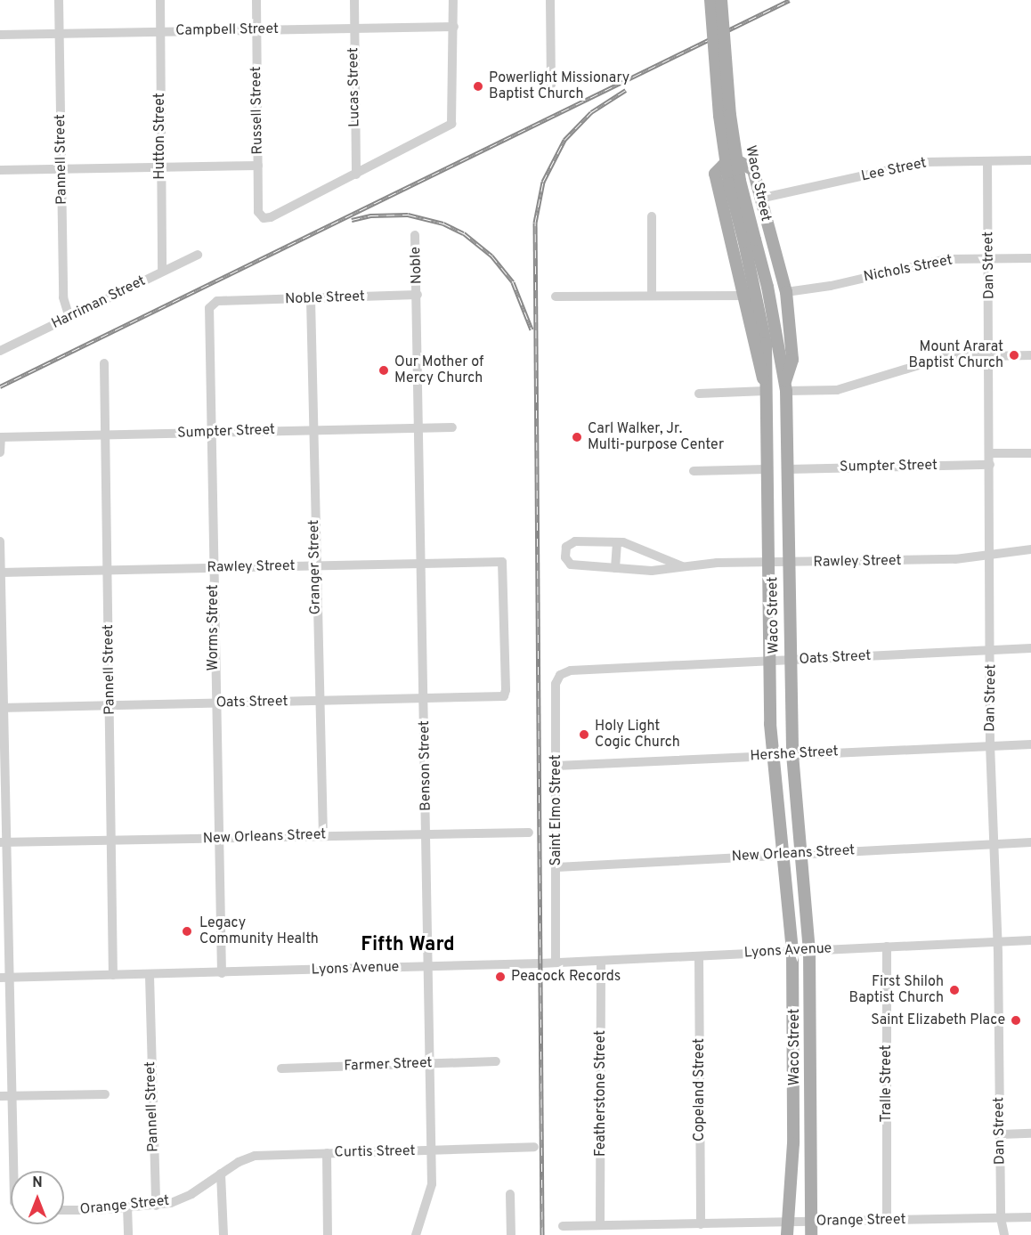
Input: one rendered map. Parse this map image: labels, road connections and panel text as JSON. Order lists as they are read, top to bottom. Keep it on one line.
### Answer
{"streets":{"main road":["Waco Street"],"street":["Campbell Street","Lucas Street","Russell Street","Hutton Street","Pannell Street","Lee Street","Noble","Dan Street","Nichols Street","Noble Street","Harriman Street","Sumpter Street","Rawley Street","Granger Street","Worms Street","Oats Street","Hershe Street","Benson Street","Saint Elmo Street","New Orleans Street","Lyons Avenue","Farmer Street","Tralle Street","Copeland Street","Featherstone Street","Curtis Street","Orange Street"]},"crossings":[["Campbell Street","Lucas Street"],["Campbell Street","Russell Street"],["Campbell Street","Hutton Street"],["Campbell Street","Pannell Street"],["Lucas Street","Russell Street"],["Hutton Street","Harriman Street"],["Pannell Street","Harriman Street"],["Pannell Street","Sumpter Street"],["Pannell Street","Rawley Street"],["Pannell Street","Oats Street"],["Pannell Street","New Orleans Street"],["Pannell Street","Lyons Avenue"],["Pannell Street","Orange Street"],["Lee Street","Dan Street"],["Waco Street","Sumpter Street"],["Waco Street","Rawley Street"],["Waco Street","Oats Street"],["Waco Street","Hershe Street"],["Waco Street","New Orleans Street"],["Waco Street","Lyons Avenue"],["Waco Street","Orange Street"],["Noble","Noble Street"],["Noble","Benson Street"],["Dan Street","Nichols Street"],["Dan Street","Sumpter Street"],["Dan Street","Rawley Street"],["Dan Street","Oats Street"],["Dan Street","Hershe Street"],["Dan Street","New Orleans Street"],["Dan Street","Lyons Avenue"],["Dan Street","Orange Street"],["Noble Street","Granger Street"],["Noble Street","Worms Street"],["Noble Street","Benson Street"],["Sumpter Street","Granger Street"],["Sumpter Street","Worms Street"],["Sumpter Street","Benson Street"],["Rawley Street","Granger Street"],["Rawley Street","Worms Street"],["Rawley Street","Oats Street"],["Rawley Street","Benson Street"],["Granger Street","Oats Street"],["Granger Street","New Orleans Street"],["Worms Street","Oats Street"],["Worms Street","New Orleans Street"],["Worms Street","Lyons Avenue"],["Oats Street","Benson Street"],["Oats Street","Saint Elmo Street"],["Hershe Street","Saint Elmo Street"],["Benson Street","New Orleans Street"],["Benson Street","Lyons Avenue"],["Benson Street","Farmer Street"],["Benson Street","Curtis Street"],["Saint Elmo Street","New Orleans Street"],["Saint Elmo Street","Lyons Avenue"],["Lyons Avenue","Tralle Street"],["Lyons Avenue","Copeland Street"],["Lyons Avenue","Featherstone Street"],["Tralle Street","Orange Street"],["Copeland Street","Orange Street"],["Featherstone Street","Orange Street"],["Curtis Street","Orange Street"]],"districts":["Fifth Ward"],"places":["Powerlight Missionary Baptist Church","Mount Ararat Baptist Church","Our Mother of Mercy Church","Carl Walker, Jr. Multi-purpose Center","Holy Light Cogic Church","Legacy Community Health","Peacock Records","First Shiloh Baptist Church","Saint Elizabeth Place"],"north":"top"}
